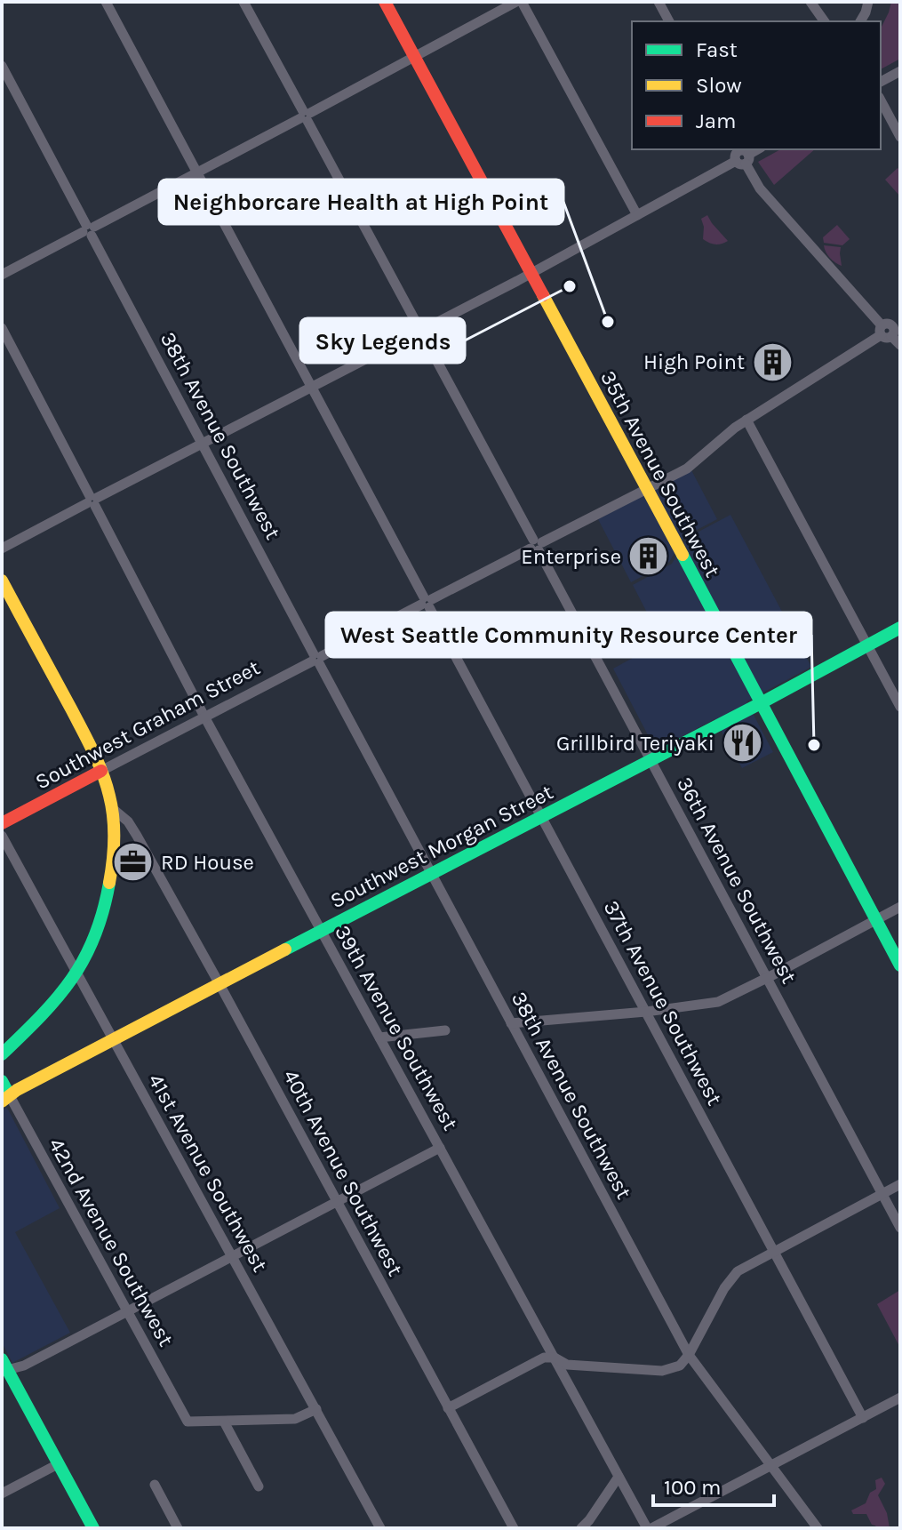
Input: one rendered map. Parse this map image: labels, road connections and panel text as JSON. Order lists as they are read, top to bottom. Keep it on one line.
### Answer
{"streets":{"main road":["35th Avenue Southwest","Southwest Graham Street","Southwest Morgan Street","42nd Avenue Southwest"],"street":["38th Avenue Southwest","36th Avenue Southwest","37th Avenue Southwest","39th Avenue Southwest","41st Avenue Southwest","40th Avenue Southwest"]},"crossings":[["38th Avenue Southwest","Southwest Graham Street"],["38th Avenue Southwest","Southwest Morgan Street"],["35th Avenue Southwest","Southwest Graham Street"],["35th Avenue Southwest","Southwest Morgan Street"],["Southwest Graham Street","36th Avenue Southwest"],["Southwest Graham Street","37th Avenue Southwest"],["Southwest Graham Street","39th Avenue Southwest"],["Southwest Morgan Street","36th Avenue Southwest"],["Southwest Morgan Street","37th Avenue Southwest"],["Southwest Morgan Street","39th Avenue Southwest"],["Southwest Morgan Street","41st Avenue Southwest"],["Southwest Morgan Street","40th Avenue Southwest"],["Southwest Morgan Street","42nd Avenue Southwest"]],"places":{"other":["Sky Legends","Neighborcare Health at High Point","West Seattle Community Resource Center"],"building":["High Point","Enterprise"],"restaurant":["Grillbird Teriyaki"],"office":["RD House"]},"legend":["Fast","Slow","Jam"],"scale_bar":"100 m"}
